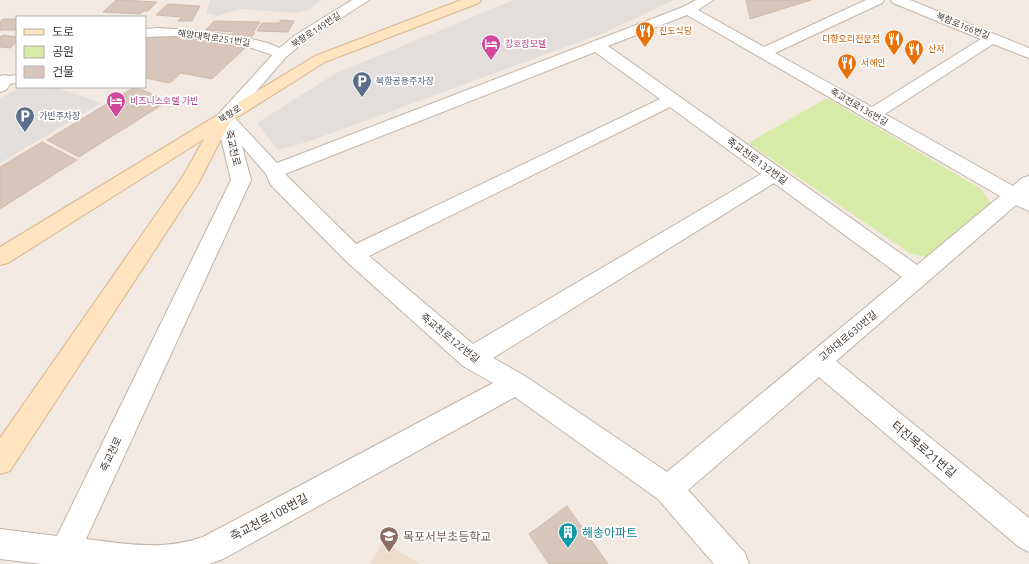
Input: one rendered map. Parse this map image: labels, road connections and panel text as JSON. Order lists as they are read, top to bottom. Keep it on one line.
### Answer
{"streets":{"street":["북항로166번길","북항로149번길","죽교천로136번길","북항로","죽교천로","죽교천로132번길","고하대로630번길","죽교천로122번길","터진목로21번길","죽교천로108번길"],"lane":["해양대학로251번길"]},"crossings":[["북항로149번길","해양대학로251번길"],["북항로149번길","북항로"],["북항로149번길","죽교천로"],["북항로149번길","죽교천로122번길"],["죽교천로136번길","고하대로630번길"],["북항로","죽교천로"],["북항로","죽교천로122번길"],["죽교천로","죽교천로122번길"],["죽교천로","죽교천로108번길"],["죽교천로132번길","고하대로630번길"],["고하대로630번길","죽교천로122번길"],["고하대로630번길","터진목로21번길"],["죽교천로122번길","죽교천로108번길"]],"places":{"restaurant":["진도식당","다향오리전문점","산저","서해안"],"hotel":["강호장모텔","비즈니스호텔 가빈"],"parking":["북항공용주차장","가빈주차장"],"building":["해송아파트"],"school or university":["목포서부초등학교"]},"legend":["도로","공원","건물"]}
